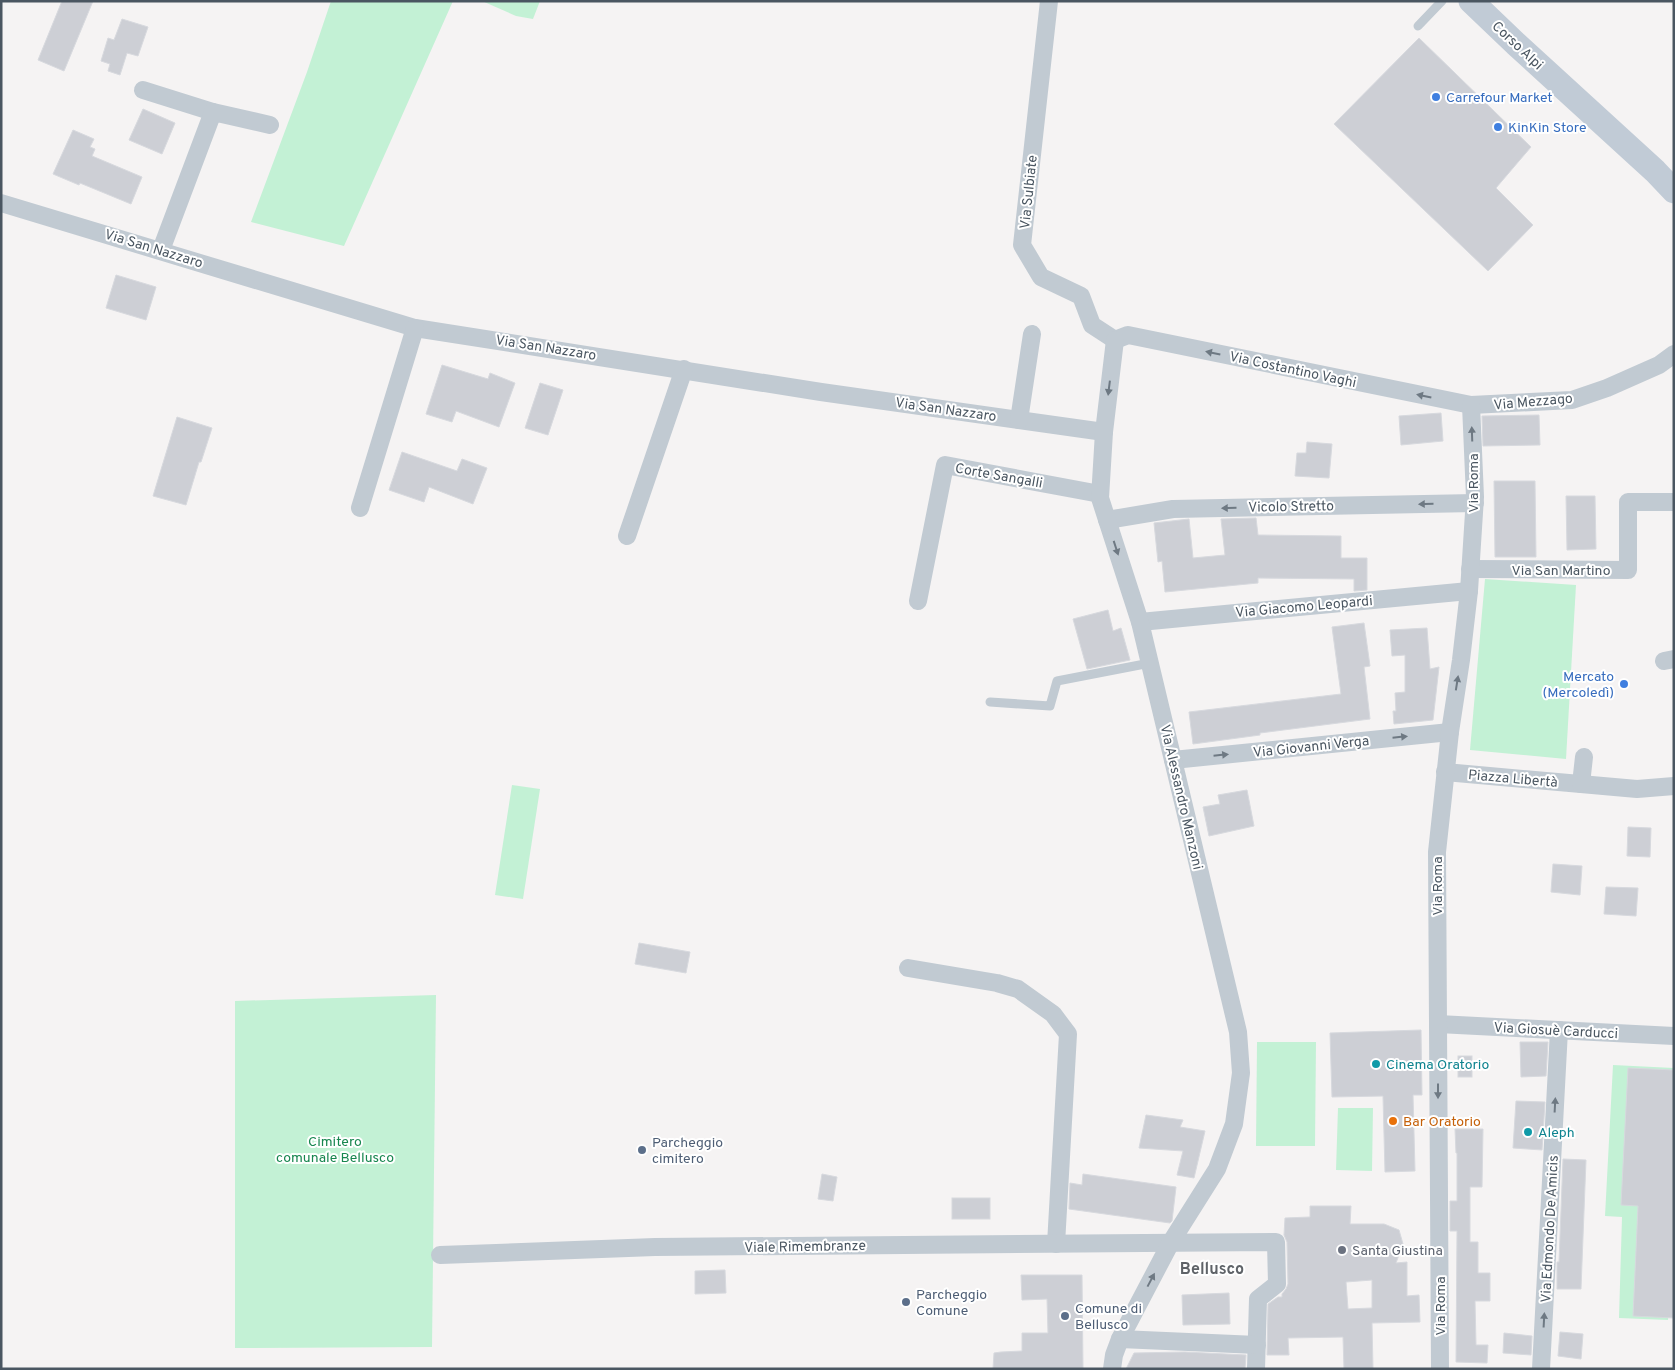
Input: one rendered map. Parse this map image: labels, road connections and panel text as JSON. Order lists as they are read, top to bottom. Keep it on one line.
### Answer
{"streets":{"main road":["Corso Alpi"],"street":["Via Sulbiate","Via San Nazzaro","Via Costantino Vaghi","Via Mezzago","Corte Sangalli","Via Roma","Vicolo Stretto","Via San Martino","Via Giacomo Leopardi","Via Giovanni Verga","Piazza Libertà","Via Alessandro Manzoni","Via Giosuè Carducci","Via Edmondo De Amicis","Viale Rimembranze"]},"crossings":[["Via Sulbiate","Via Costantino Vaghi"],["Via Sulbiate","Via Alessandro Manzoni"],["Via San Nazzaro","Via Alessandro Manzoni"],["Via Costantino Vaghi","Via Mezzago"],["Via Costantino Vaghi","Via Roma"],["Via Costantino Vaghi","Via Alessandro Manzoni"],["Via Mezzago","Via Roma"],["Corte Sangalli","Via Alessandro Manzoni"],["Via Roma","Vicolo Stretto"],["Via Roma","Via San Martino"],["Via Roma","Via Giacomo Leopardi"],["Via Roma","Via Giovanni Verga"],["Via Roma","Piazza Libertà"],["Via Roma","Via Giosuè Carducci"],["Vicolo Stretto","Via Alessandro Manzoni"],["Via Giacomo Leopardi","Via Alessandro Manzoni"],["Via Giovanni Verga","Via Alessandro Manzoni"],["Via Alessandro Manzoni","Viale Rimembranze"],["Via Giosuè Carducci","Via Edmondo De Amicis"]],"one_way":["Via Costantino Vaghi","Vicolo Stretto","Via Giovanni Verga","Via Edmondo De Amicis"],"districts":["Bellusco"],"parks":["Cimitero comunale Bellusco"],"places":["Carrefour Market","KinKin Store","Mercato (Mercoledì)","Cinema Oratorio","Bar Oratorio","Aleph","Parcheggio cimitero","Santa Giustina","Parcheggio Comune","Comune di Bellusco"]}
